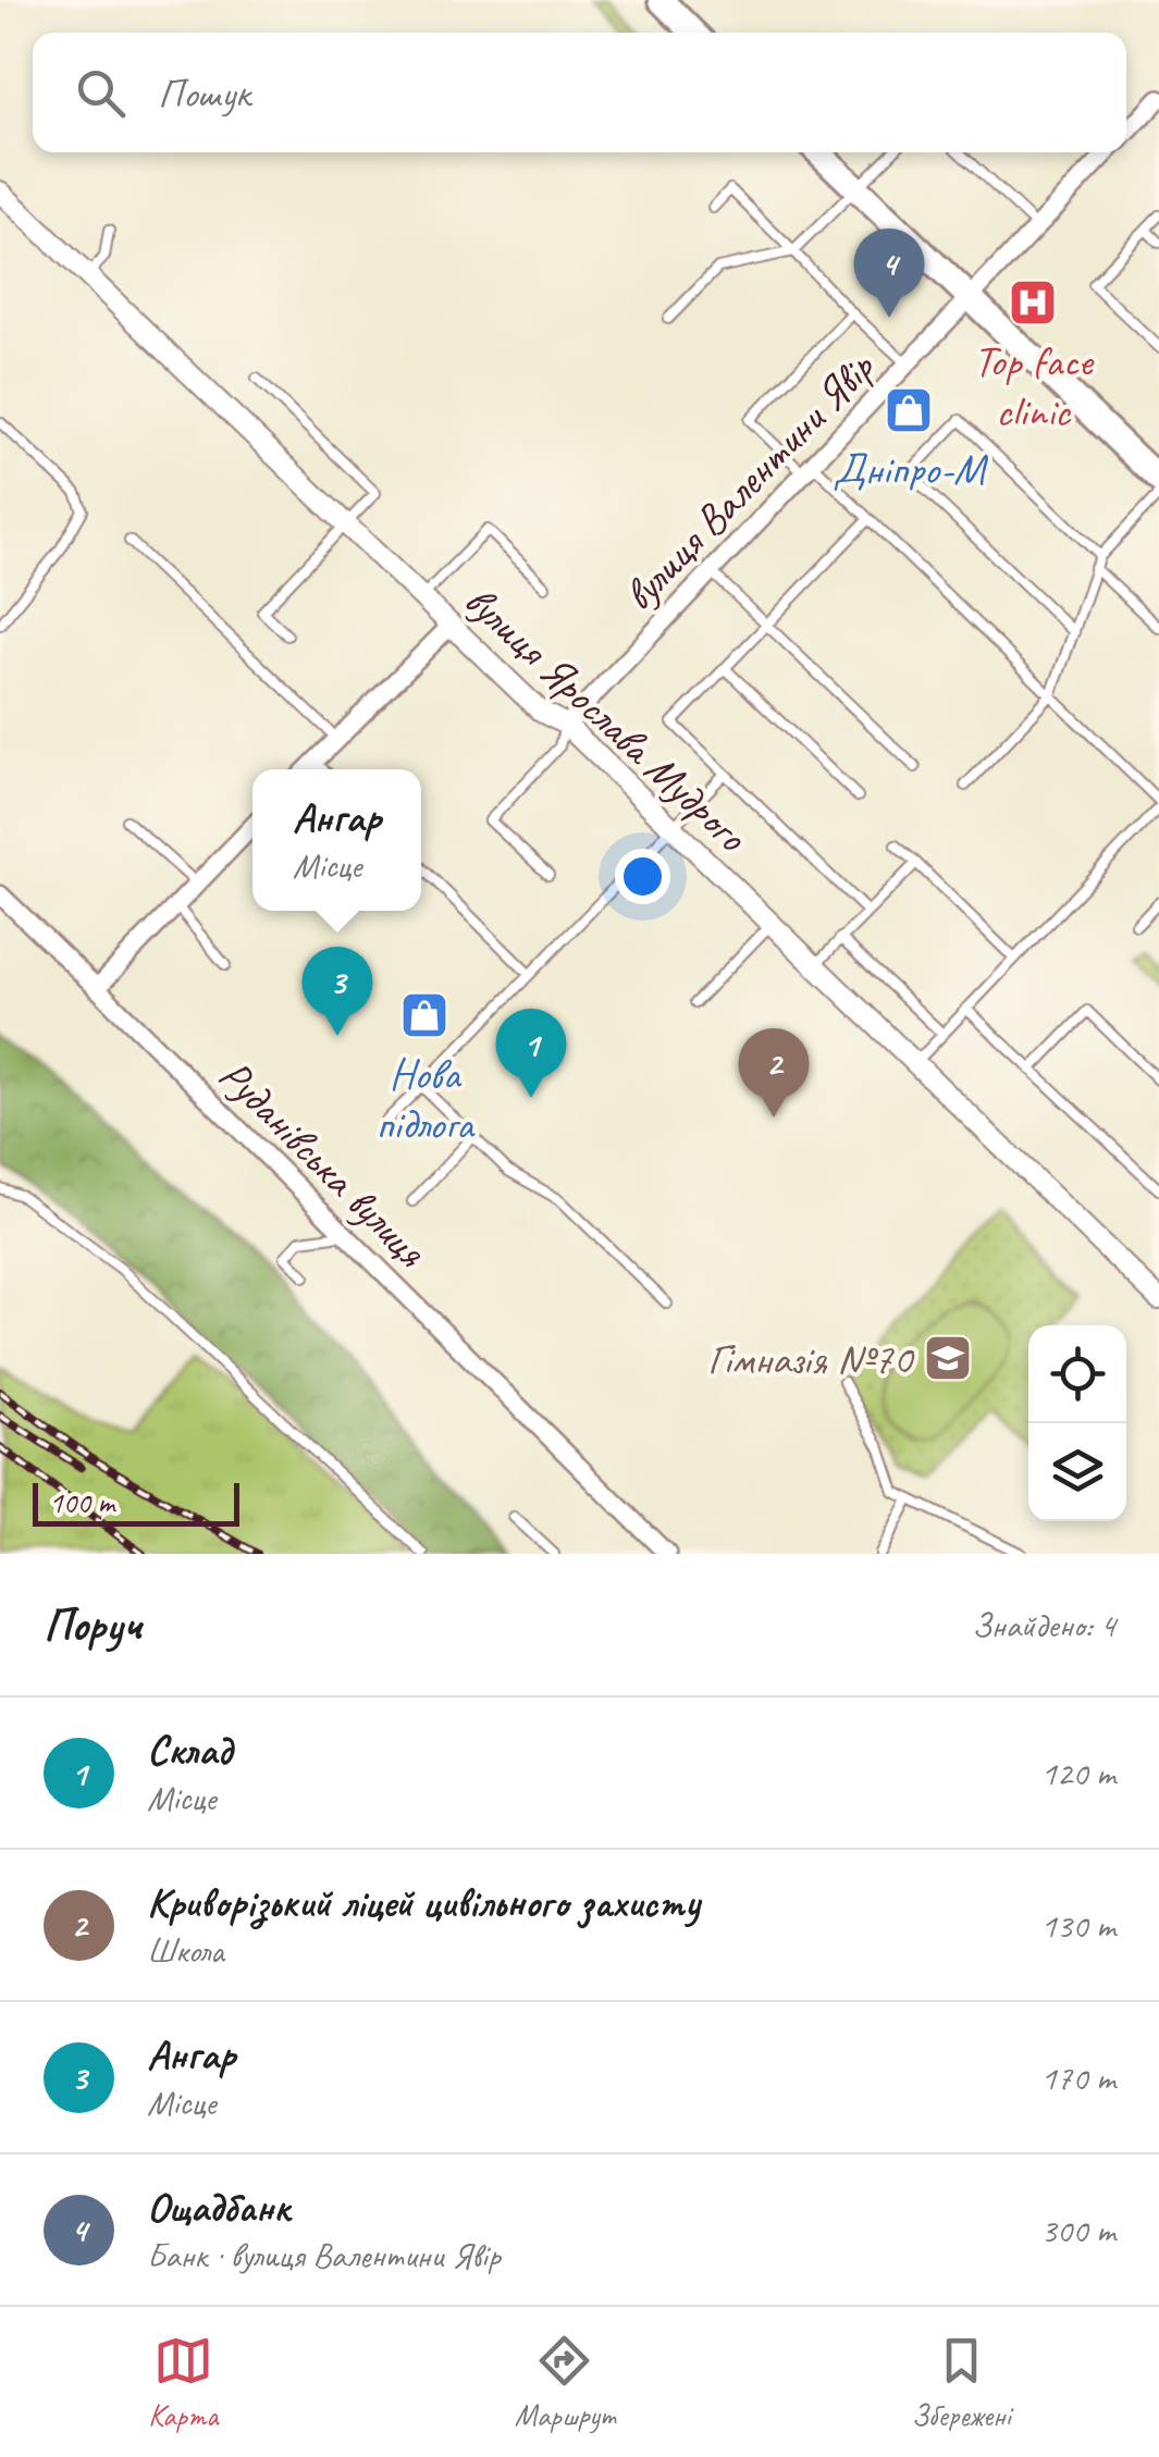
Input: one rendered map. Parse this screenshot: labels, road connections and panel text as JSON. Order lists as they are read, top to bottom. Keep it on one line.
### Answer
{"streets":{"street":["вулиця Валентини Явір","вулиця Ярослава Мудрого","Руданівська вулиця"]},"crossings":[["вулиця Валентини Явір","вулиця Ярослава Мудрого"]],"places":{"hospital":["Top face clinic"],"shop":["Дніпро-М","Нова підлога"],"school or university":["Гімназія №70"]},"scale_bar":"100 m","page":{"search":"Пошук","pins":["4","3","1","2"],"popup":["Ангар","Місце"],"scale":"100 m","heading":["Поруч","Знайдено: 4"],"list":[{"mark":"1","name":"Склад","note":"Місце","value":"120 m"},{"mark":"2","name":"Криворізький ліцей цивільного захисту","note":"Школа","value":"130 m"},{"mark":"3","name":"Ангар","note":"Місце","value":"170 m"},{"mark":"4","name":"Ощадбанк","note":"Банк · вулиця Валентини Явір","value":"300 m"}],"nav":["Карта","Маршрут","Збережені"]}}
